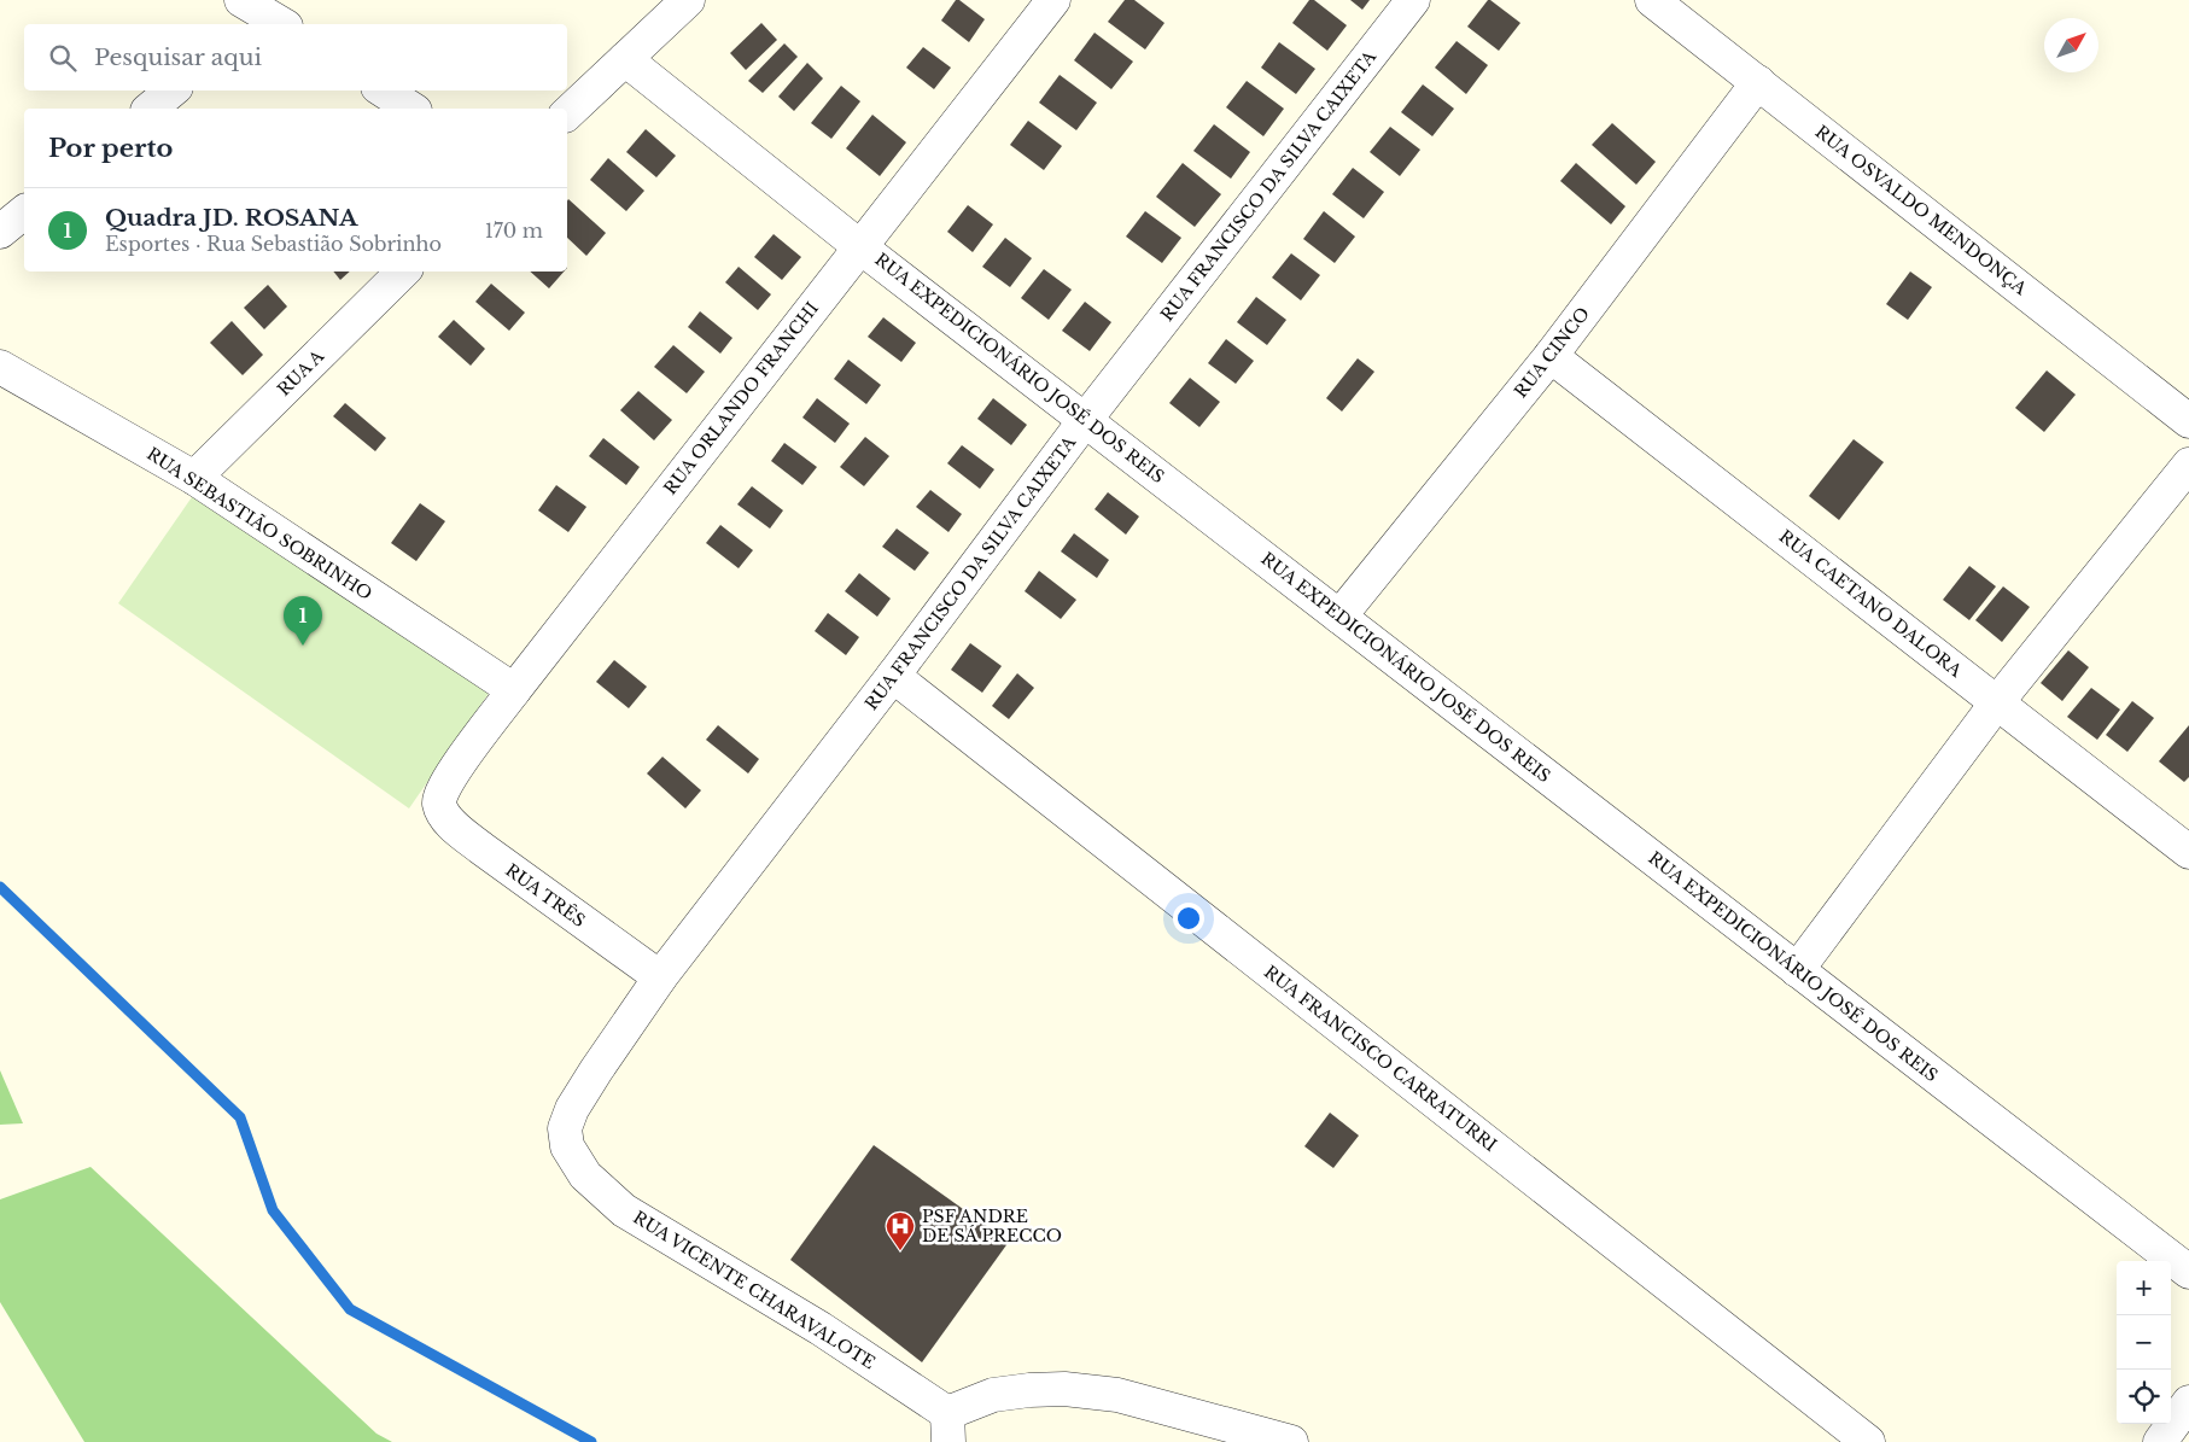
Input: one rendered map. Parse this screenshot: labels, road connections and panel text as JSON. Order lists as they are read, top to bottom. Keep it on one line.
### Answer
{"streets":{"street":["RUA FRANCISCO DA SILVA CAIXETA","RUA OSVALDO MENDONÇA","RUA CINCO","RUA EXPEDICIONÁRIO JOSÉ DOS REIS","RUA A","RUA ORLANDO FRANCHI","RUA SEBASTIÃO SOBRINHO","RUA CAETANO DALORA","RUA TRÊS","RUA FRANCISCO CARRATURRI","RUA VICENTE CHARAVALOTE"]},"crossings":[["RUA FRANCISCO DA SILVA CAIXETA","RUA EXPEDICIONÁRIO JOSÉ DOS REIS"],["RUA FRANCISCO DA SILVA CAIXETA","RUA TRÊS"],["RUA FRANCISCO DA SILVA CAIXETA","RUA FRANCISCO CARRATURRI"],["RUA FRANCISCO DA SILVA CAIXETA","RUA VICENTE CHARAVALOTE"],["RUA OSVALDO MENDONÇA","RUA CINCO"],["RUA CINCO","RUA EXPEDICIONÁRIO JOSÉ DOS REIS"],["RUA CINCO","RUA CAETANO DALORA"],["RUA EXPEDICIONÁRIO JOSÉ DOS REIS","RUA ORLANDO FRANCHI"],["RUA A","RUA SEBASTIÃO SOBRINHO"],["RUA ORLANDO FRANCHI","RUA SEBASTIÃO SOBRINHO"],["RUA ORLANDO FRANCHI","RUA TRÊS"]],"places":{"hospital":["PSF ANDRE DE SÁ PRECCO"]},"north":"top right","page":{"search":"Pesquisar aqui","heading":"Por perto","list":[{"mark":"1","name":"Quadra JD. ROSANA","note":"Esportes · Rua Sebastião Sobrinho","value":"170 m"}],"pins":"1","map_buttons":["+","−"]}}
